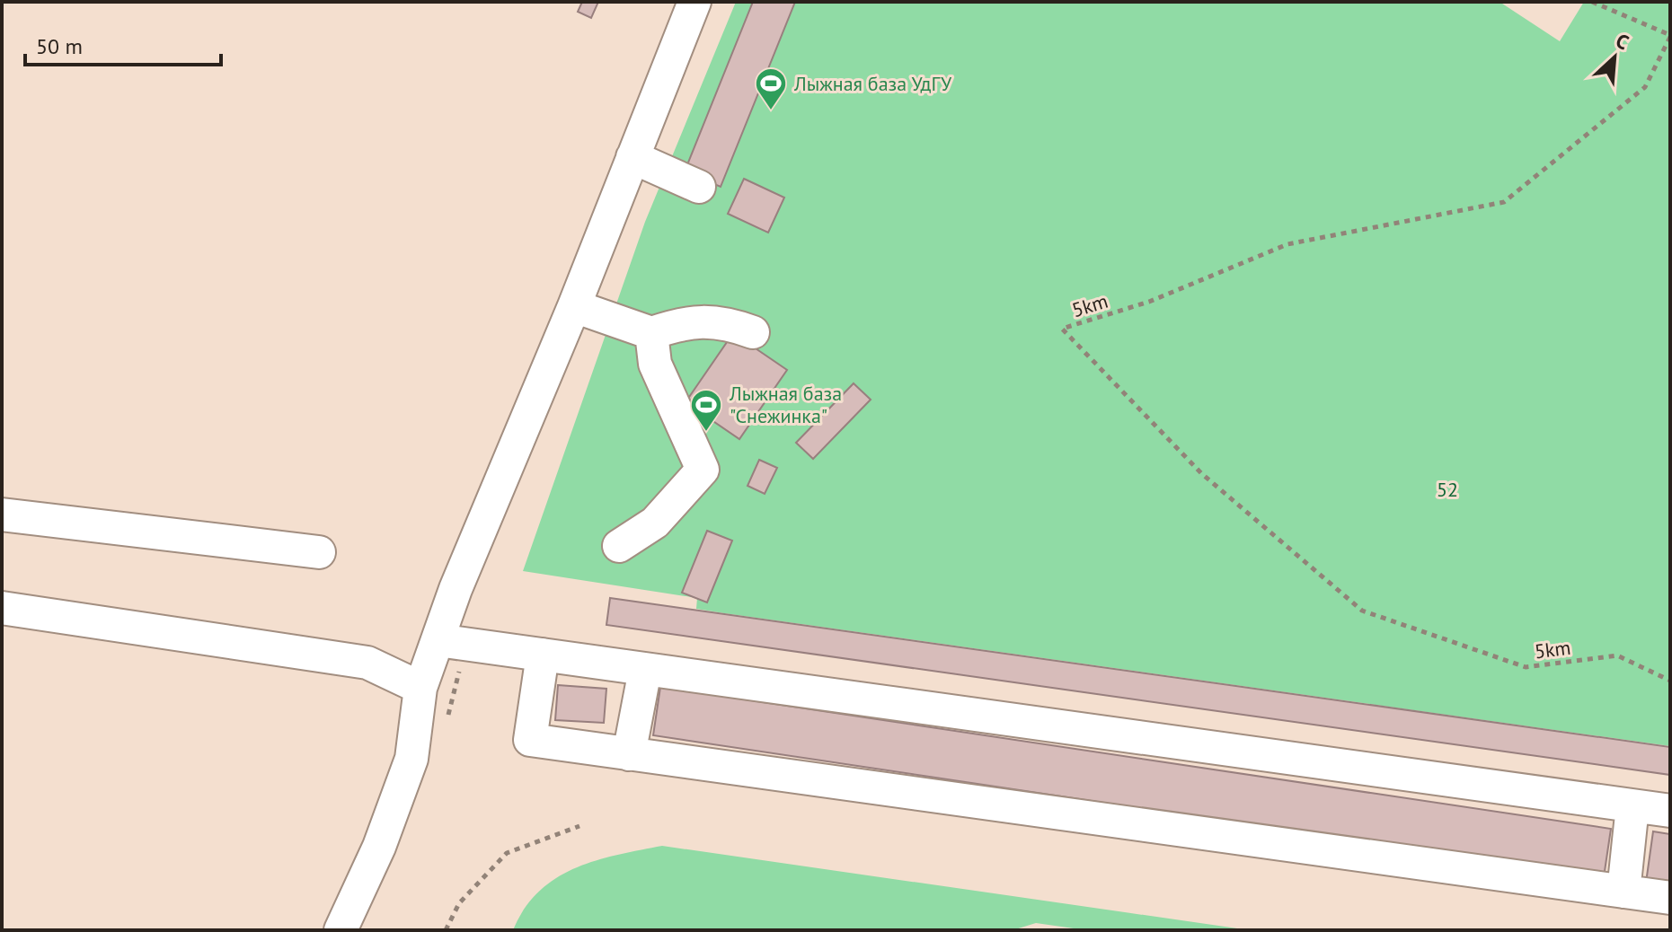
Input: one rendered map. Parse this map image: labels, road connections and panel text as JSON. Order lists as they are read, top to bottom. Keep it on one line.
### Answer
{"streets":{"path":["5km"]},"parks":["52"],"places":{"sports":["Лыжная база УдГУ","Лыжная база \"Снежинка\""]},"scale_bar":"50 m","north":"top right"}
